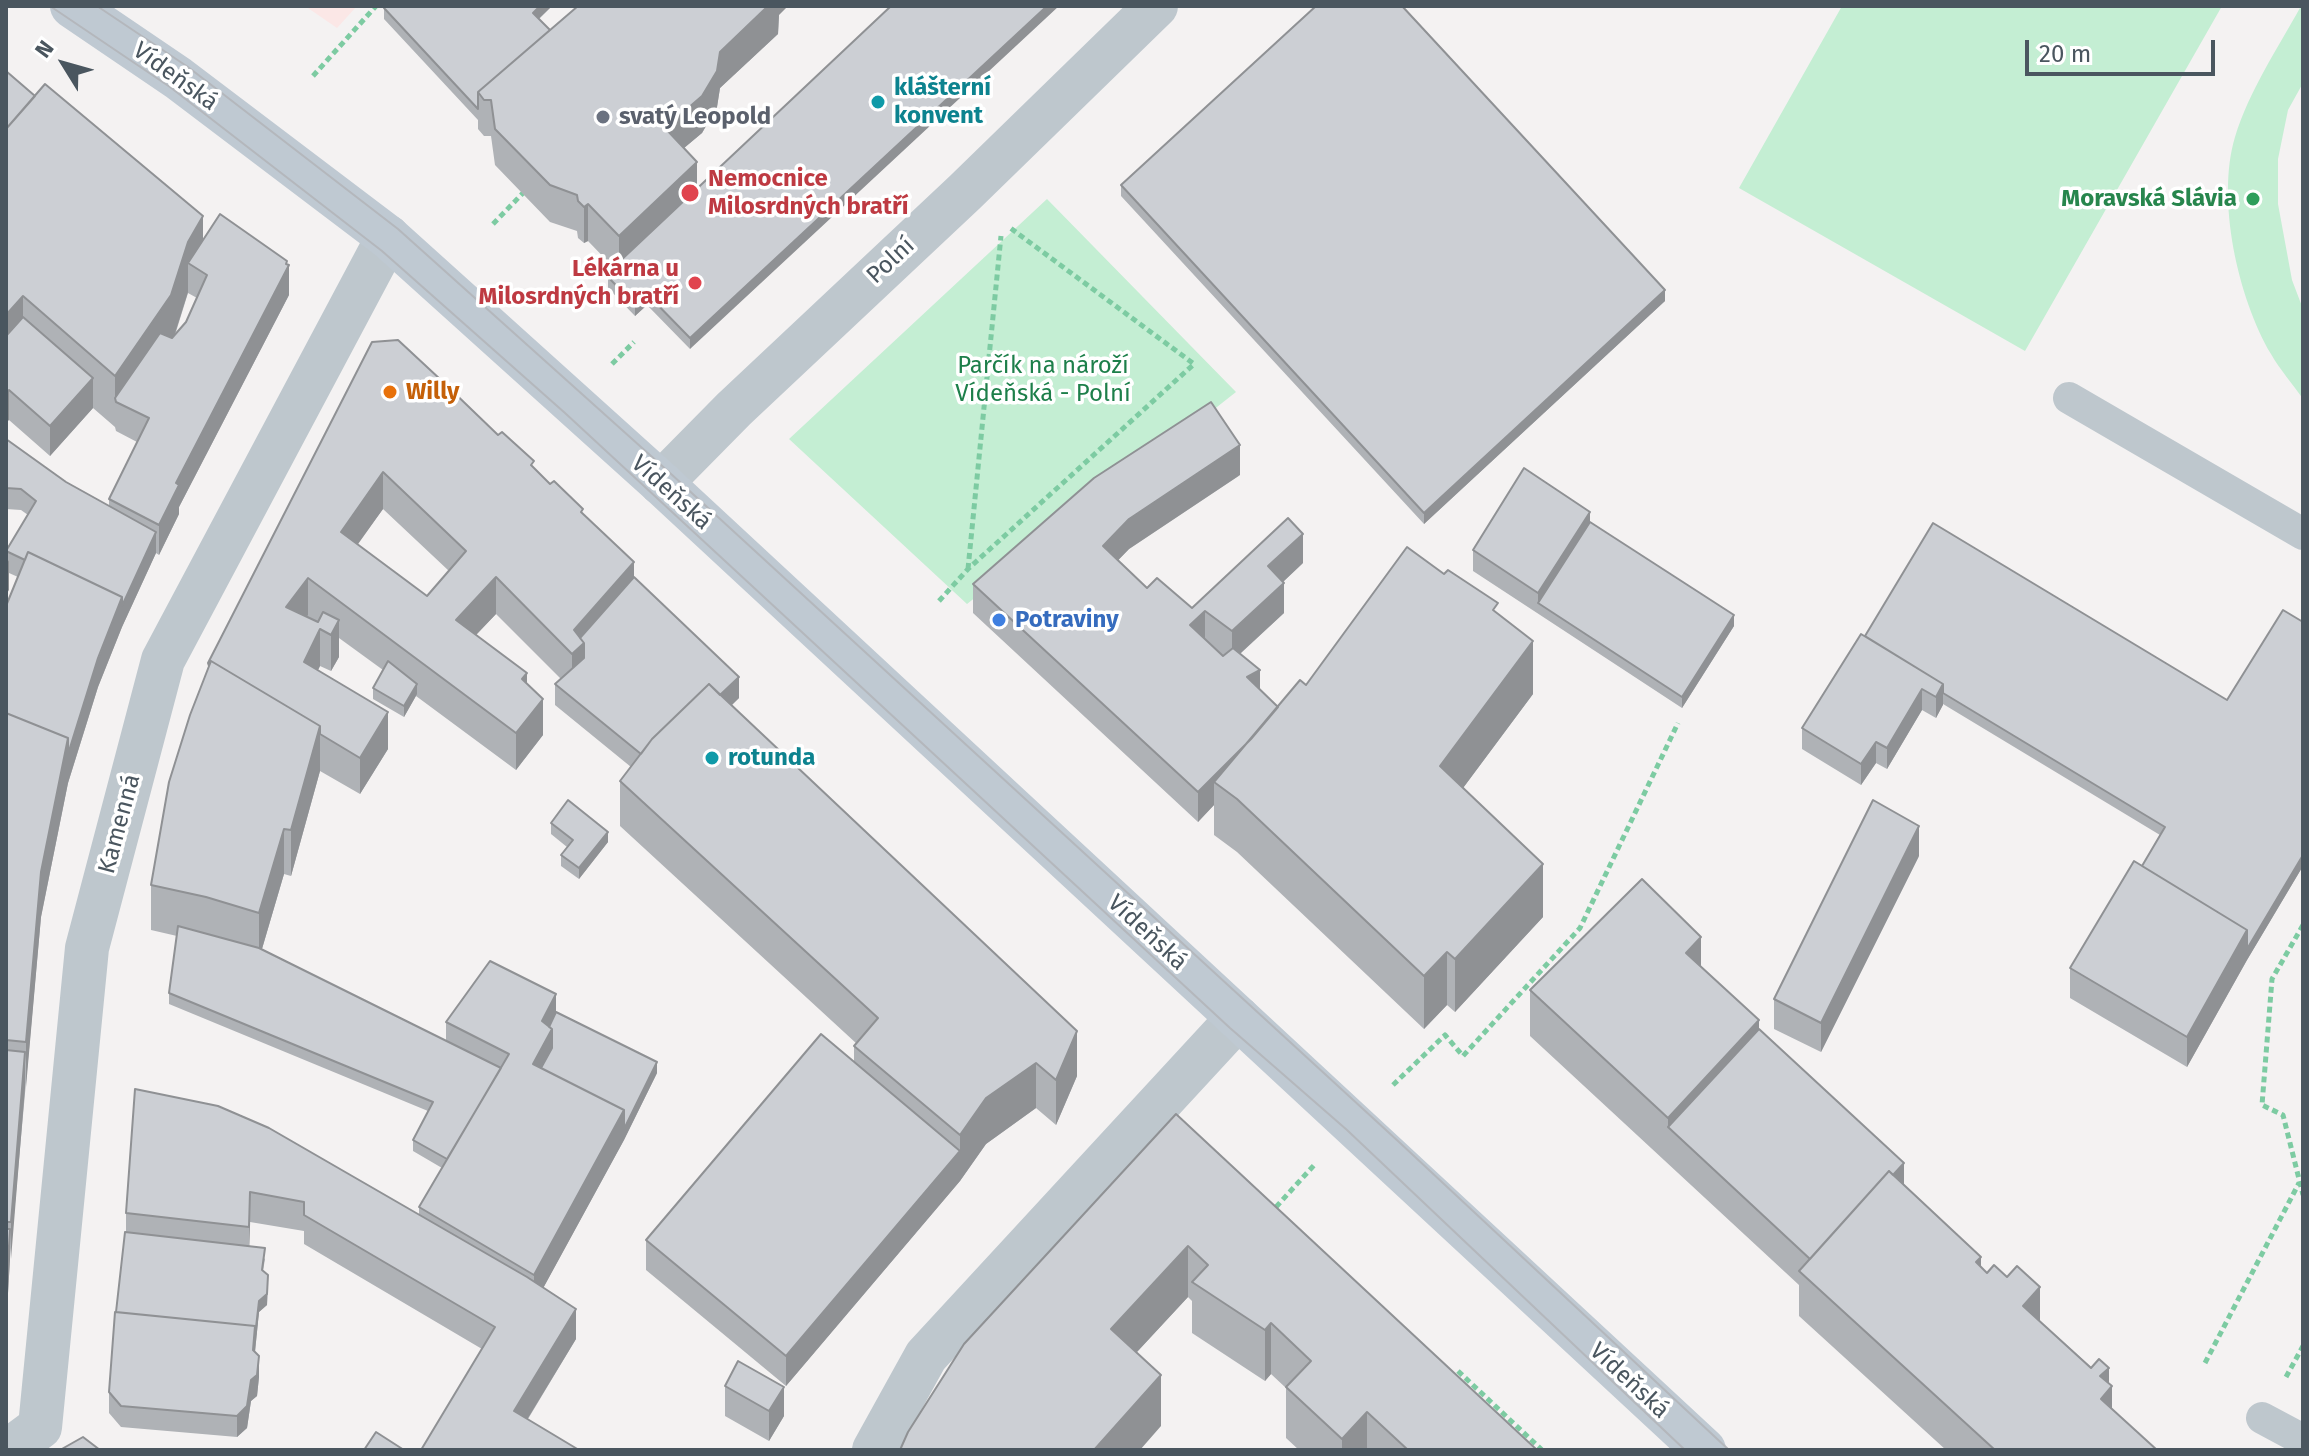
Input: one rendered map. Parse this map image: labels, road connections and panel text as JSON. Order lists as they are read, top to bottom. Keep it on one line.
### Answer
{"streets":{"main road":["Vídeňská"],"street":["Polní","Kamenná"]},"crossings":[["Vídeňská","Polní"],["Vídeňská","Kamenná"]],"parks":["Parčík na nároží Vídeňská - Polní"],"places":["klášterní konvent","svatý Leopold","Nemocnice Milosrdných bratří","Moravská Slávia","Lékárna u Milosrdných bratří","Willy","Potraviny","rotunda"],"scale_bar":"20 m","north":"top left"}
